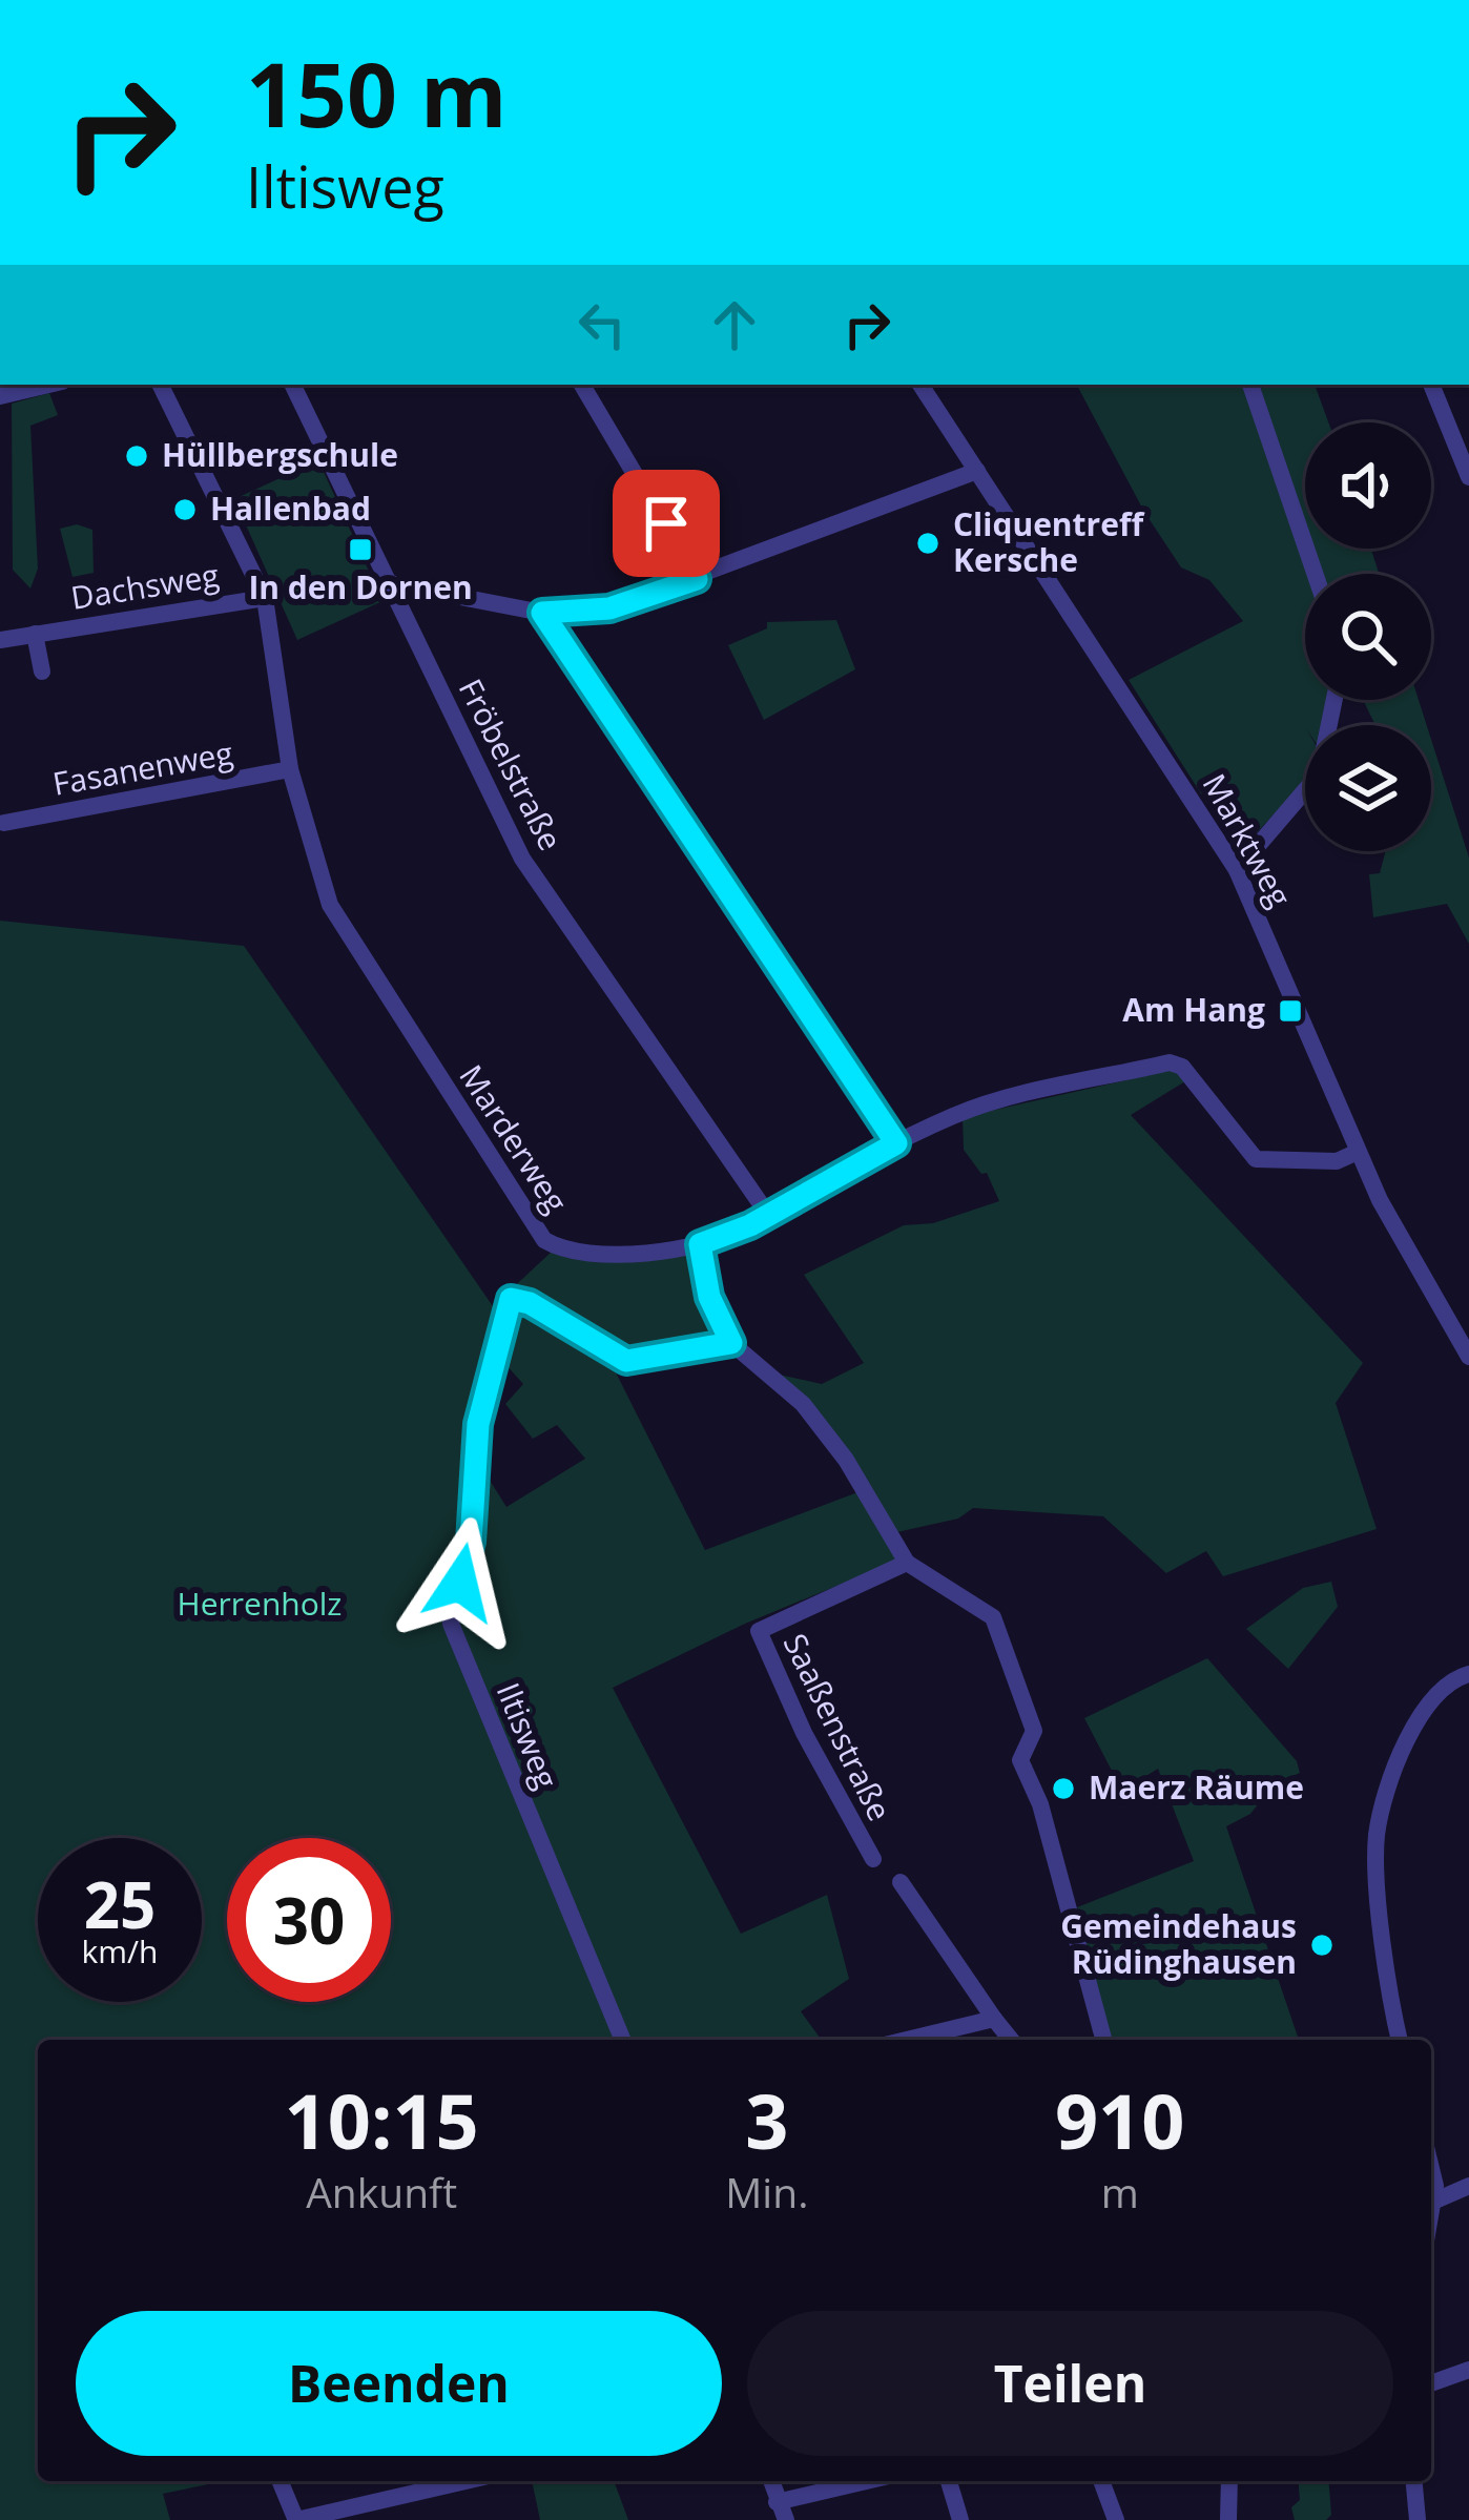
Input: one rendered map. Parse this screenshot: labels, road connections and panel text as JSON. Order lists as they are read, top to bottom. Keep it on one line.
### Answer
{"streets":{"street":["Dachsweg","Fröbelstraße","Fasanenweg","Marktweg","Marderweg","Saaßenstraße","Iltisweg"]},"crossings":[["Dachsweg","Marderweg"],["Fröbelstraße","Marderweg"],["Fasanenweg","Marderweg"],["Marktweg","Marderweg"]],"parks":["Herrenholz"],"places":{"other":["Hüllbergschule","Hallenbad","Cliquentreff Kersche","Maerz Räume","Gemeindehaus Rüdinghausen"],"transit":["In den Dornen","Am Hang"]},"page":{"turn":["150 m","Iltisweg"],"speed":"25 km/h","limit":"30","eta":["10:15","Ankunft","3","Min.","910","m"],"buttons":["Beenden","Teilen"]}}
